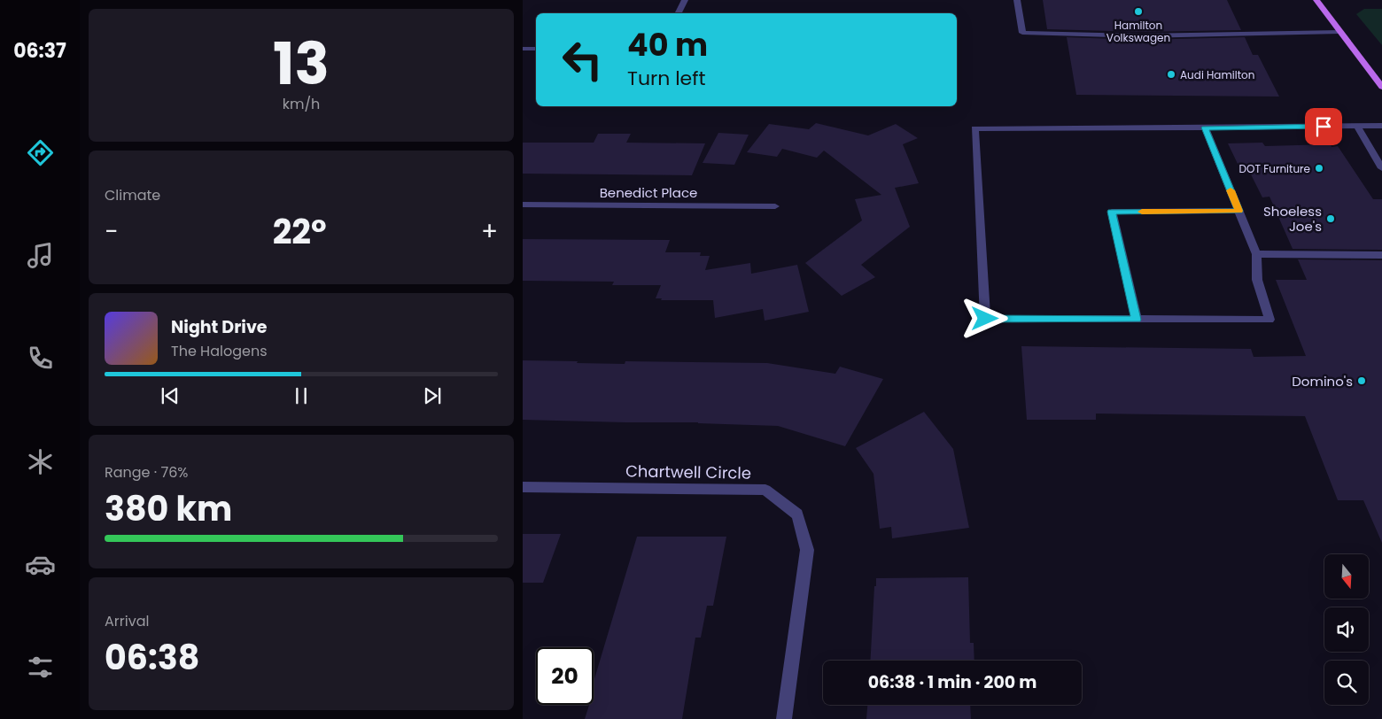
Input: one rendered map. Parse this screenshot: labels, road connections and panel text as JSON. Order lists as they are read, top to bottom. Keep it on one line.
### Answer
{"streets":{"street":["Benedict Place","Chartwell Circle"]},"places":["Hamilton Volkswagen","Audi Hamilton","DOT Furniture","Shoeless Joe's","Domino's"],"north":"bottom","page":{"tabs":"06:37","tile":[["13","km/h"],"Climate",["Range · 76%","380 km"],["Arrival","06:38"]],"turn":["40 m","Turn left"],"heat":["−","22°","+"],"song":["Night Drive","The Halogens"],"limit":"20","trip":"06:38 · 1 min · 200 m"}}
